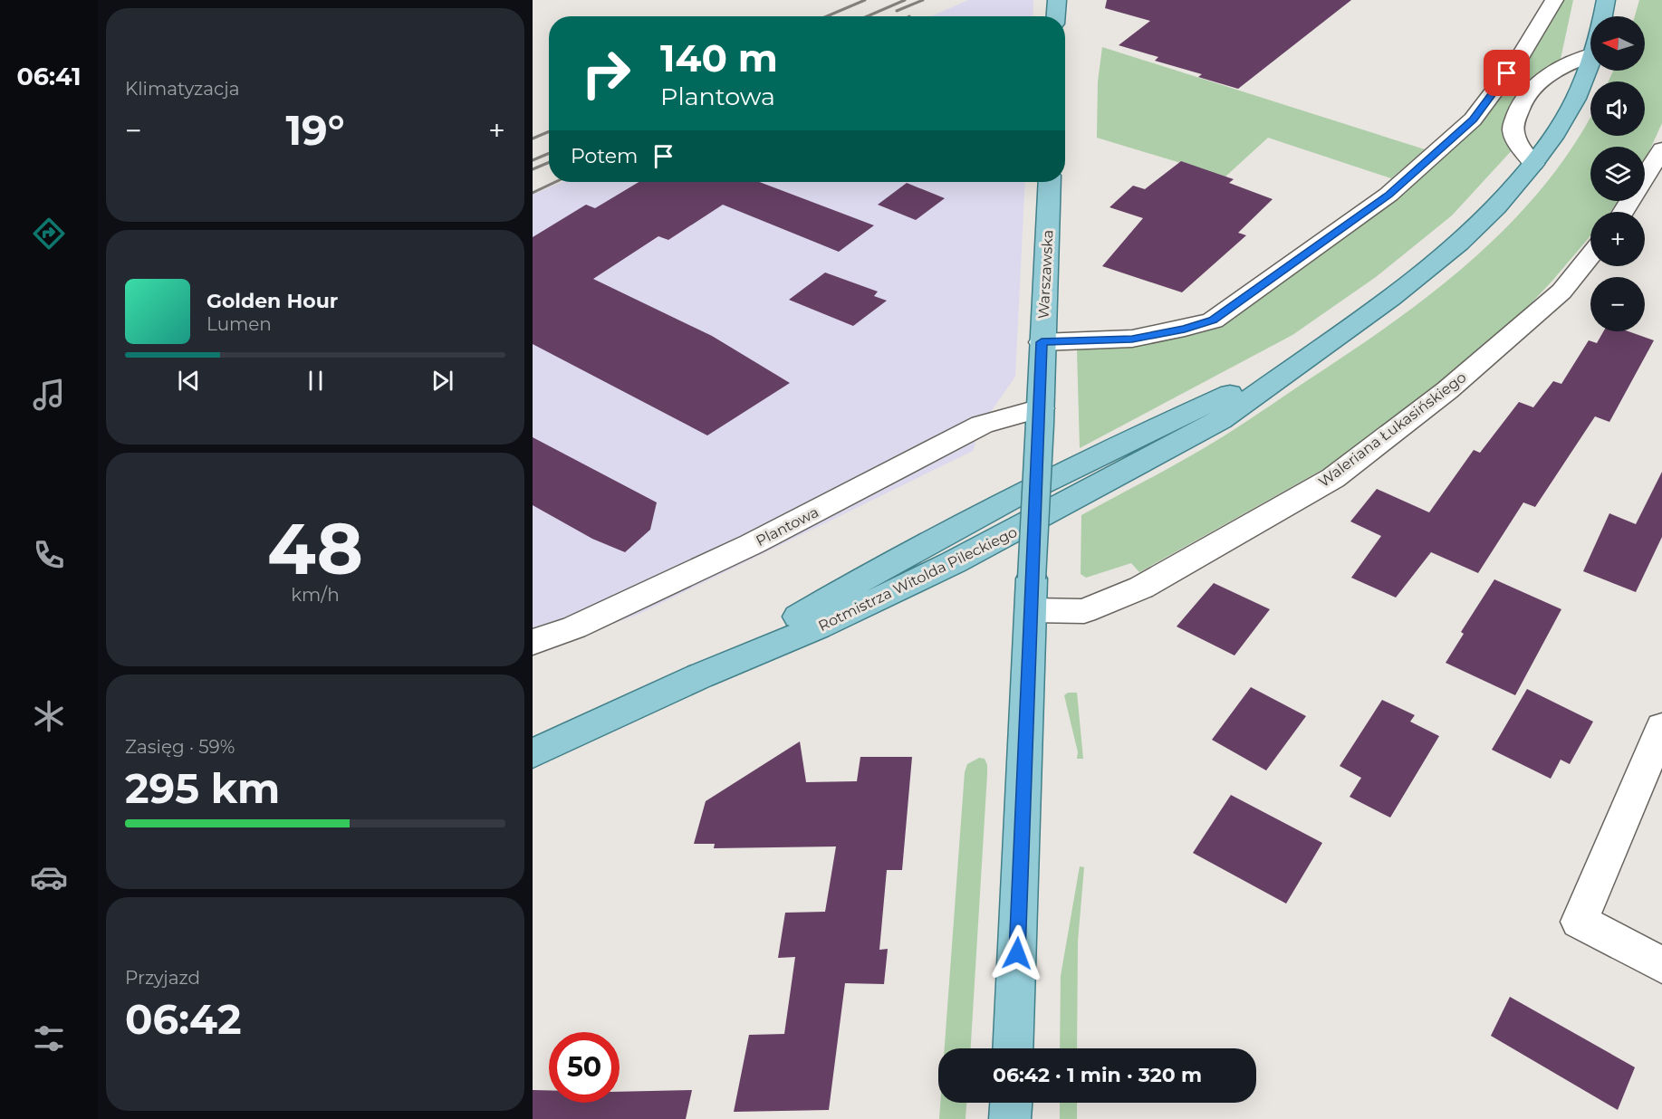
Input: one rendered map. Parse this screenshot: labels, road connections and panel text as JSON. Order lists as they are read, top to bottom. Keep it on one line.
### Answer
{"streets":{"main road":["Warszawska","Rotmistrza Witolda Pileckiego"],"street":["Waleriana Łukasińskiego","Plantowa"]},"crossings":[["Warszawska","Waleriana Łukasińskiego"],["Warszawska","Plantowa"]],"north":"left","page":{"tabs":"06:41","tile":["Klimatyzacja",["48","km/h"],["Zasięg · 59%","295 km"],["Przyjazd","06:42"]],"map_buttons":["+","−"],"turn":["140 m","Plantowa"],"heat":["−","19°","+"],"then":"Potem","song":["Golden Hour","Lumen"],"limit":"50","trip":"06:42 · 1 min · 320 m"}}
